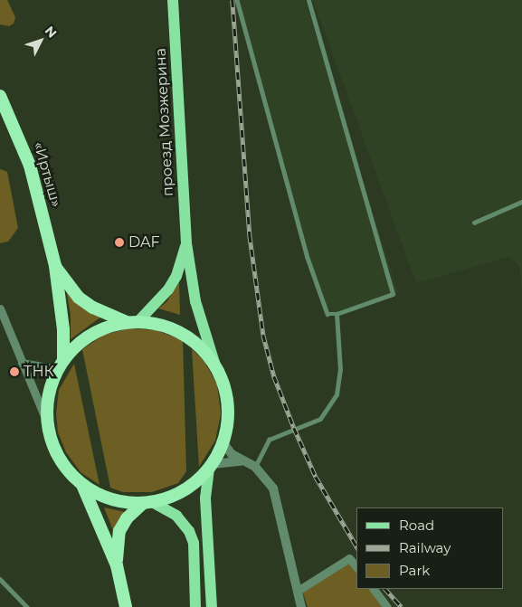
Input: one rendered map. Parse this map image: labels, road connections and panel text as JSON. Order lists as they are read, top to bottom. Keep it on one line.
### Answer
{"streets":{"highway":["«Иртыш»"],"main road":["проезд Мозжерина"]},"places":["DAF","ТНК"],"legend":["Road","Railway","Park"],"north":"top right"}
